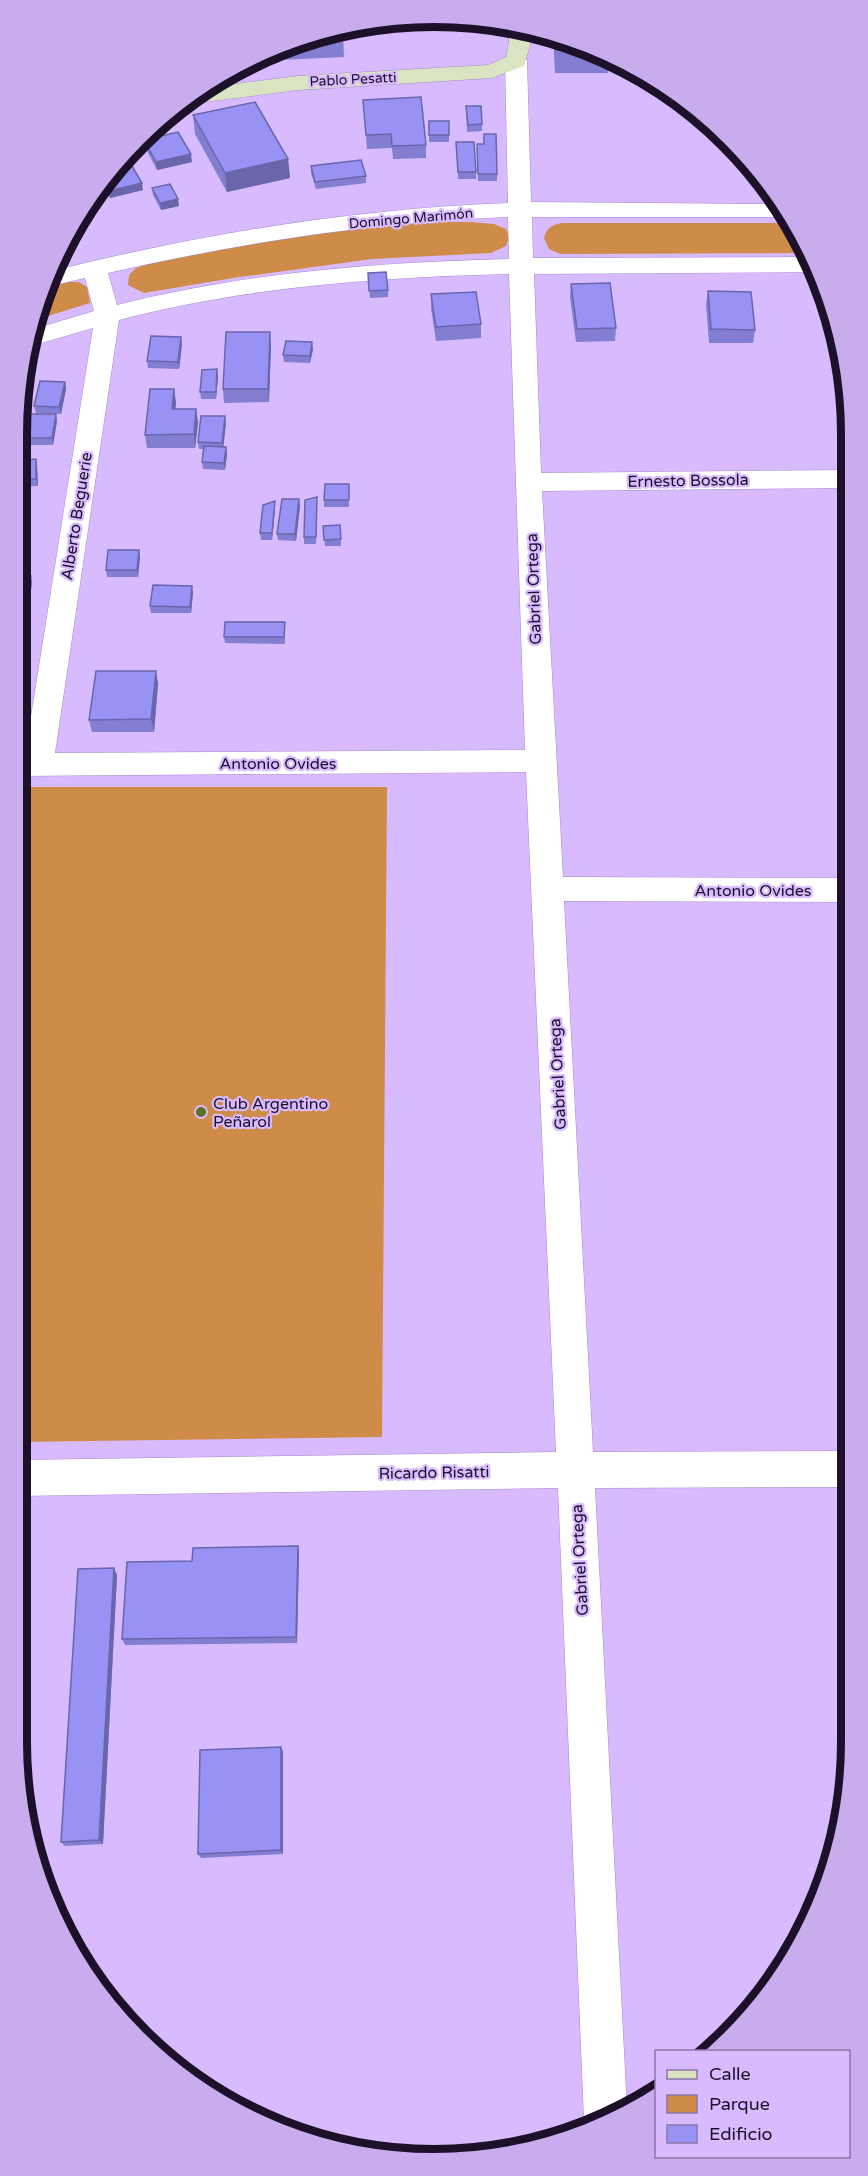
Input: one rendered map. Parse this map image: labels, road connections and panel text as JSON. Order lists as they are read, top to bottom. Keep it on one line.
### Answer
{"streets":{"main road":["Pablo Pesatti","Gabriel Ortega"],"street":["Domingo Marimón","Ernesto Bossola","Alberto Beguerie","Antonio Ovides","Ricardo Risatti"]},"crossings":[["Pablo Pesatti","Gabriel Ortega"],["Domingo Marimón","Alberto Beguerie"],["Domingo Marimón","Gabriel Ortega"],["Ernesto Bossola","Gabriel Ortega"],["Alberto Beguerie","Antonio Ovides"],["Gabriel Ortega","Antonio Ovides"],["Gabriel Ortega","Ricardo Risatti"]],"places":["Club Argentino Peñarol"],"legend":["Calle","Parque","Edificio"]}
